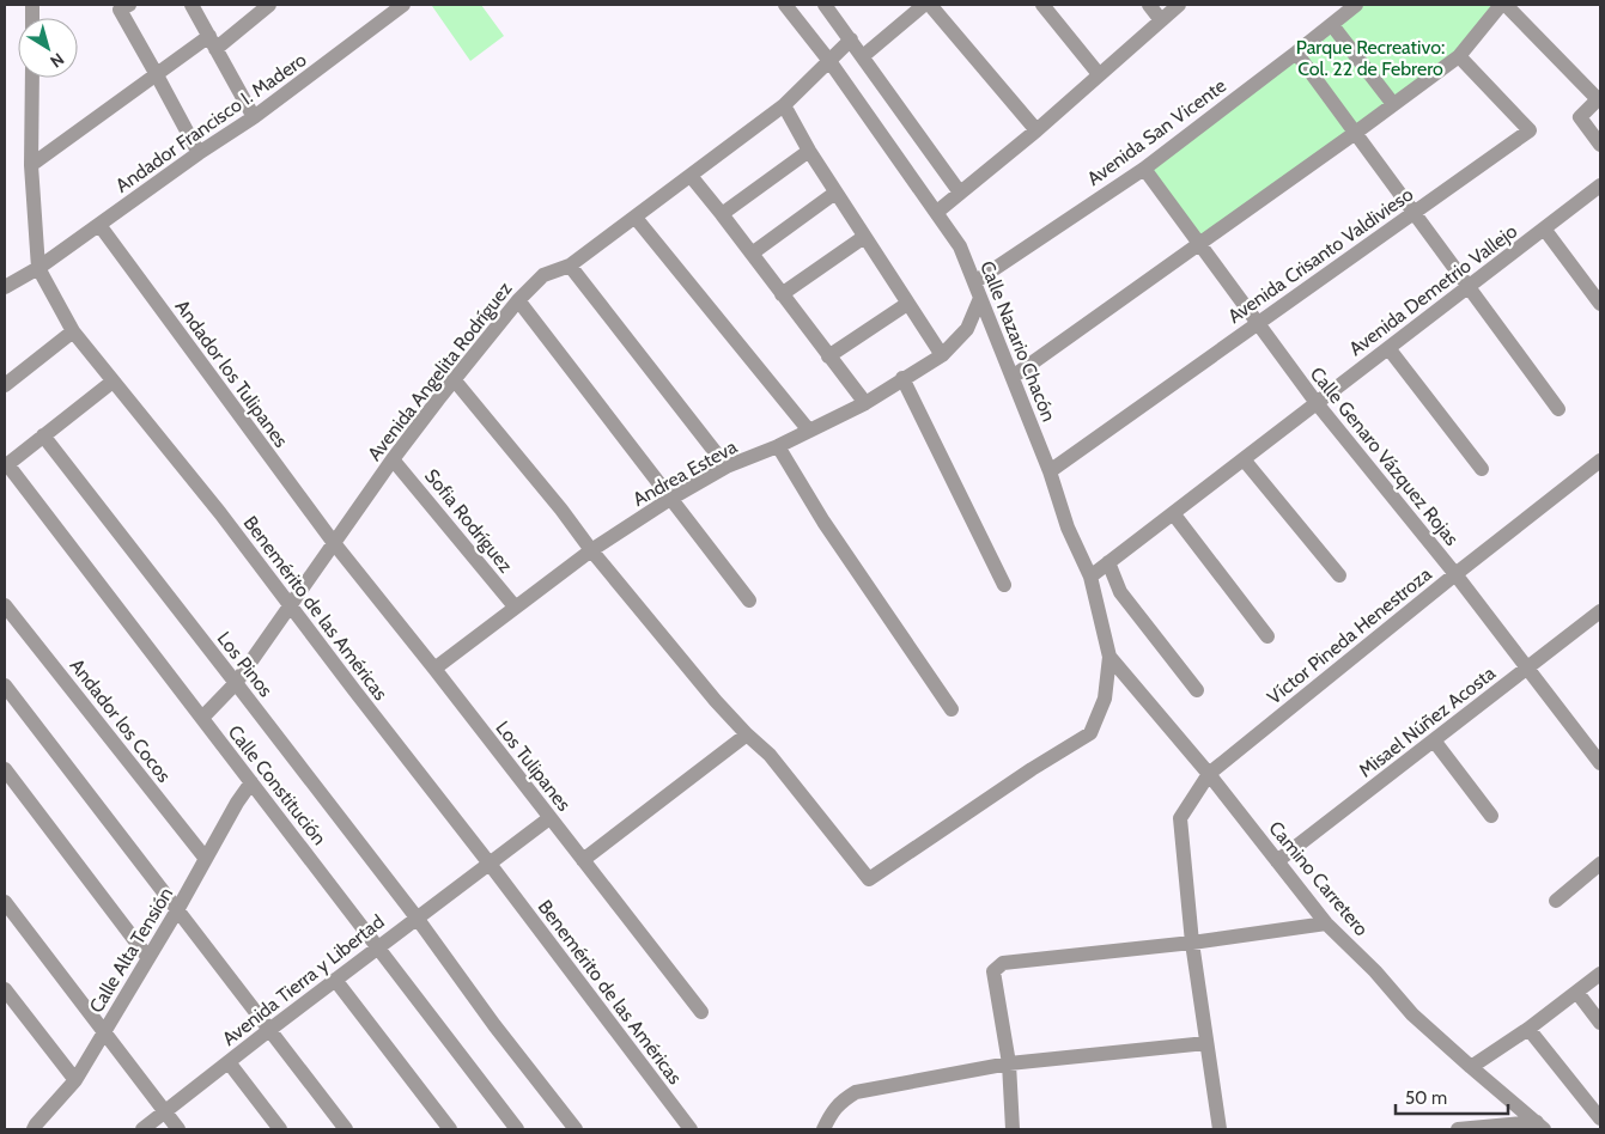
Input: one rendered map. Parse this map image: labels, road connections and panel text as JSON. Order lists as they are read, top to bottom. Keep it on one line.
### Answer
{"streets":{"street":["Andador Francisco I. Madero","Avenida San Vicente","Avenida Crisanto Valdivieso","Avenida Demetrio Vallejo","Calle Nazario Chacón","Avenida Angelita Rodríguez","Andador los Tulipanes","Calle Genaro Vázquez Rojas","Andrea Esteva","Sofia Rodríguez","Benemérito de las Américas","Víctor Pineda Henestroza","Los Pinos","Andador los Cocos","Misael Núñez Acosta","Los Tulipanes","Calle Constitución","Camino Carretero","Calle Alta Tensión","Avenida Tierra y Libertad"]},"crossings":[["Andador Francisco I. Madero","Andador los Tulipanes"],["Andador Francisco I. Madero","Benemérito de las Américas"],["Avenida San Vicente","Calle Nazario Chacón"],["Avenida San Vicente","Calle Genaro Vázquez Rojas"],["Avenida Crisanto Valdivieso","Calle Nazario Chacón"],["Avenida Crisanto Valdivieso","Calle Genaro Vázquez Rojas"],["Avenida Demetrio Vallejo","Calle Nazario Chacón"],["Avenida Demetrio Vallejo","Calle Genaro Vázquez Rojas"],["Calle Nazario Chacón","Avenida Angelita Rodríguez"],["Calle Nazario Chacón","Andrea Esteva"],["Calle Nazario Chacón","Camino Carretero"],["Avenida Angelita Rodríguez","Andador los Tulipanes"],["Avenida Angelita Rodríguez","Sofia Rodríguez"],["Avenida Angelita Rodríguez","Benemérito de las Américas"],["Avenida Angelita Rodríguez","Los Pinos"],["Avenida Angelita Rodríguez","Los Tulipanes"],["Avenida Angelita Rodríguez","Calle Constitución"],["Andador los Tulipanes","Los Tulipanes"],["Calle Genaro Vázquez Rojas","Víctor Pineda Henestroza"],["Calle Genaro Vázquez Rojas","Misael Núñez Acosta"],["Andrea Esteva","Sofia Rodríguez"],["Andrea Esteva","Los Tulipanes"],["Benemérito de las Américas","Avenida Tierra y Libertad"],["Víctor Pineda Henestroza","Camino Carretero"],["Los Pinos","Avenida Tierra y Libertad"],["Andador los Cocos","Calle Alta Tensión"],["Misael Núñez Acosta","Camino Carretero"],["Los Tulipanes","Avenida Tierra y Libertad"],["Calle Constitución","Calle Alta Tensión"],["Calle Constitución","Avenida Tierra y Libertad"]],"parks":["Parque Recreativo: Col. 22 de Febrero"],"scale_bar":"50 m","north":"bottom right"}
